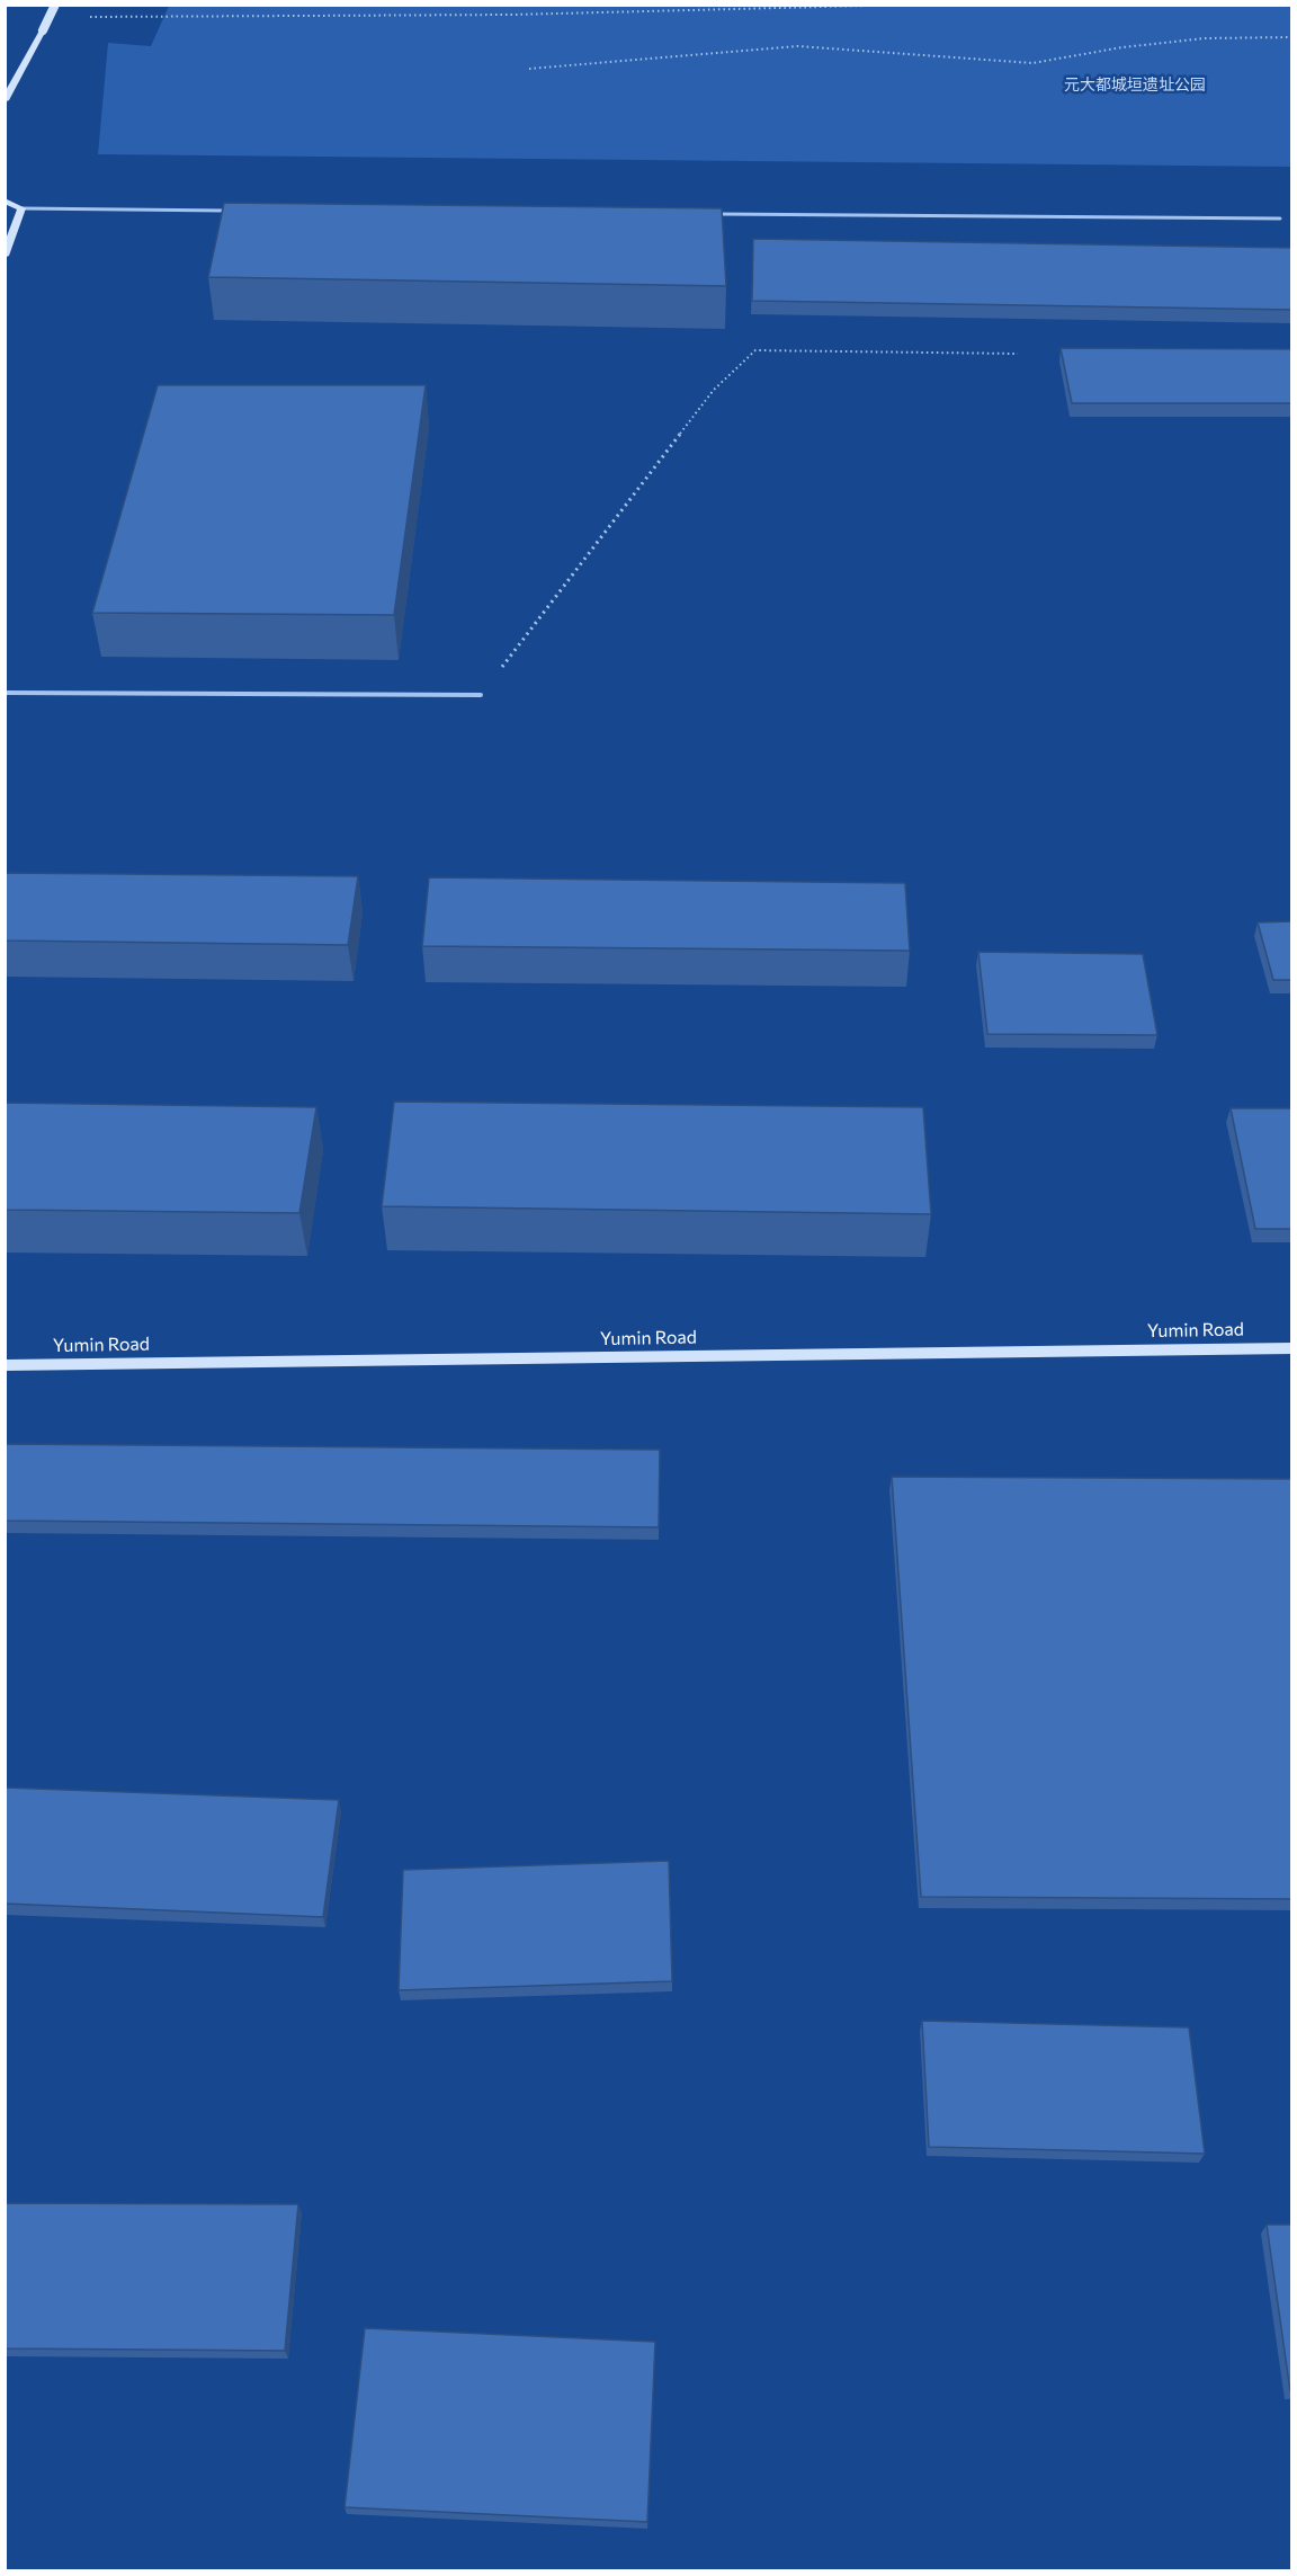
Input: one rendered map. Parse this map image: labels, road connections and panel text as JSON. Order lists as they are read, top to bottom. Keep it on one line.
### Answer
{"streets":{"street":["Yumin Road"]},"parks":["元大都城垣遗址公园"]}
